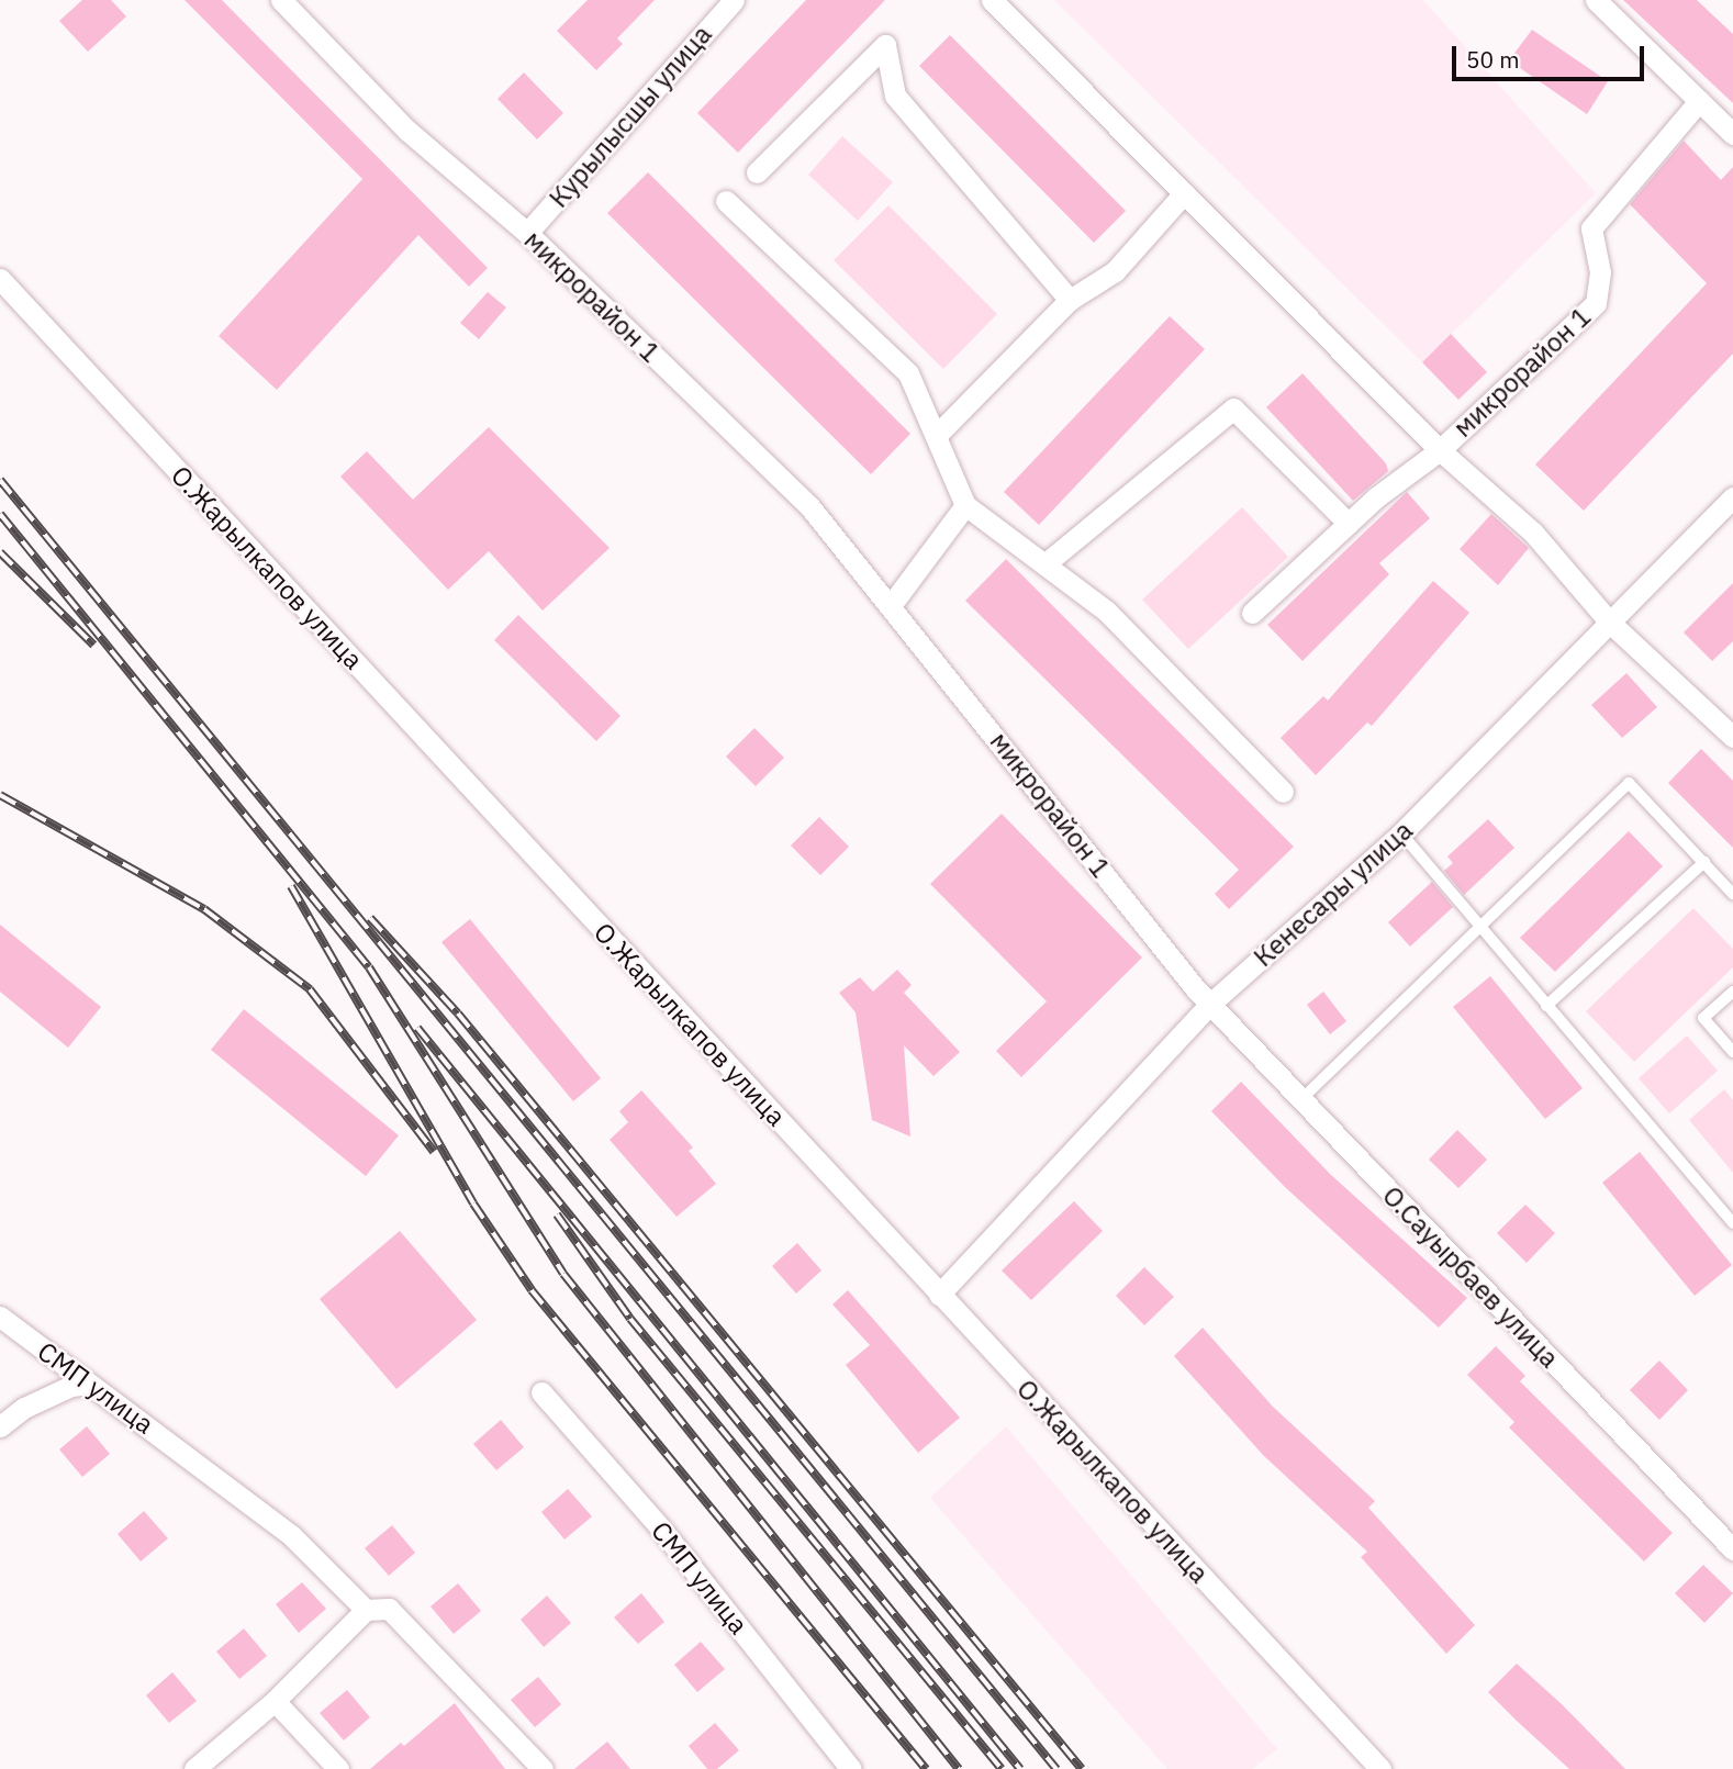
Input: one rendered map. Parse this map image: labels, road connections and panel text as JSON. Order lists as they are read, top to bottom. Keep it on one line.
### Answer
{"streets":{"street":["Курылысшы улица","микрорайон 1","О.Жарылкапов улица","Кенесары улица","О.Сауырбаев улица","СМП улица"]},"crossings":[["Курылысшы улица","микрорайон 1"],["микрорайон 1","Кенесары улица"],["микрорайон 1","О.Сауырбаев улица"],["О.Жарылкапов улица","Кенесары улица"],["Кенесары улица","О.Сауырбаев улица"]],"scale_bar":"50 m"}
